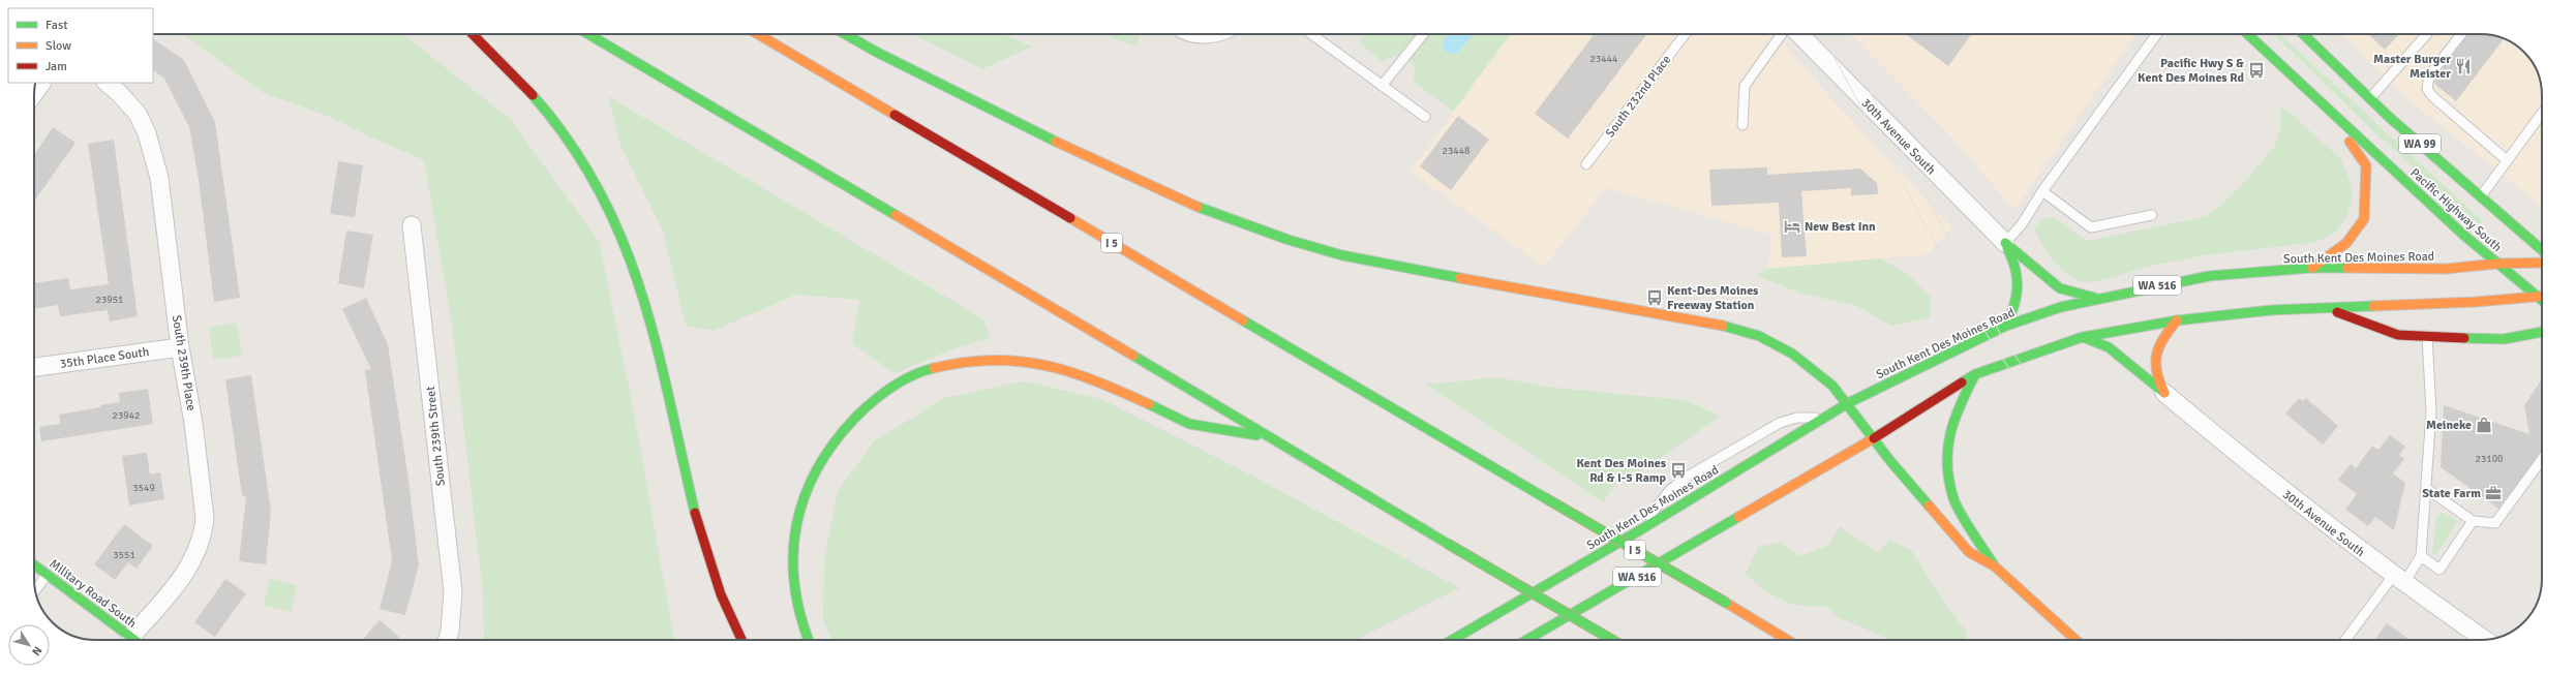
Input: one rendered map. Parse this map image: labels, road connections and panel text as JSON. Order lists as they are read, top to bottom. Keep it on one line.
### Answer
{"streets":{"main road":["WA 99","Pacific Highway South","I 5","South Kent Des Moines Road","WA 516","Military Road South"],"street":["30th Avenue South","35th Place South","South 239th Place","South 239th Street"],"lane":["South 232nd Place"]},"crossings":[["Pacific Highway South","South Kent Des Moines Road"],["Pacific Highway South","WA 516"],["35th Place South","South 239th Place"]],"places":{"restaurant":["Master Burger Meister"],"bus stop":["Pacific Hwy S & Kent Des Moines Rd","Kent-Des Moines Freeway Station","Kent Des Moines Rd & I-5 Ramp"],"hotel":["New Best Inn"],"shop":["Meineke"],"office":["State Farm"]},"house_numbers":["23444","23448","23951","23942","23100","3549","3551"],"legend":["Fast","Slow","Jam"],"north":"bottom right"}
